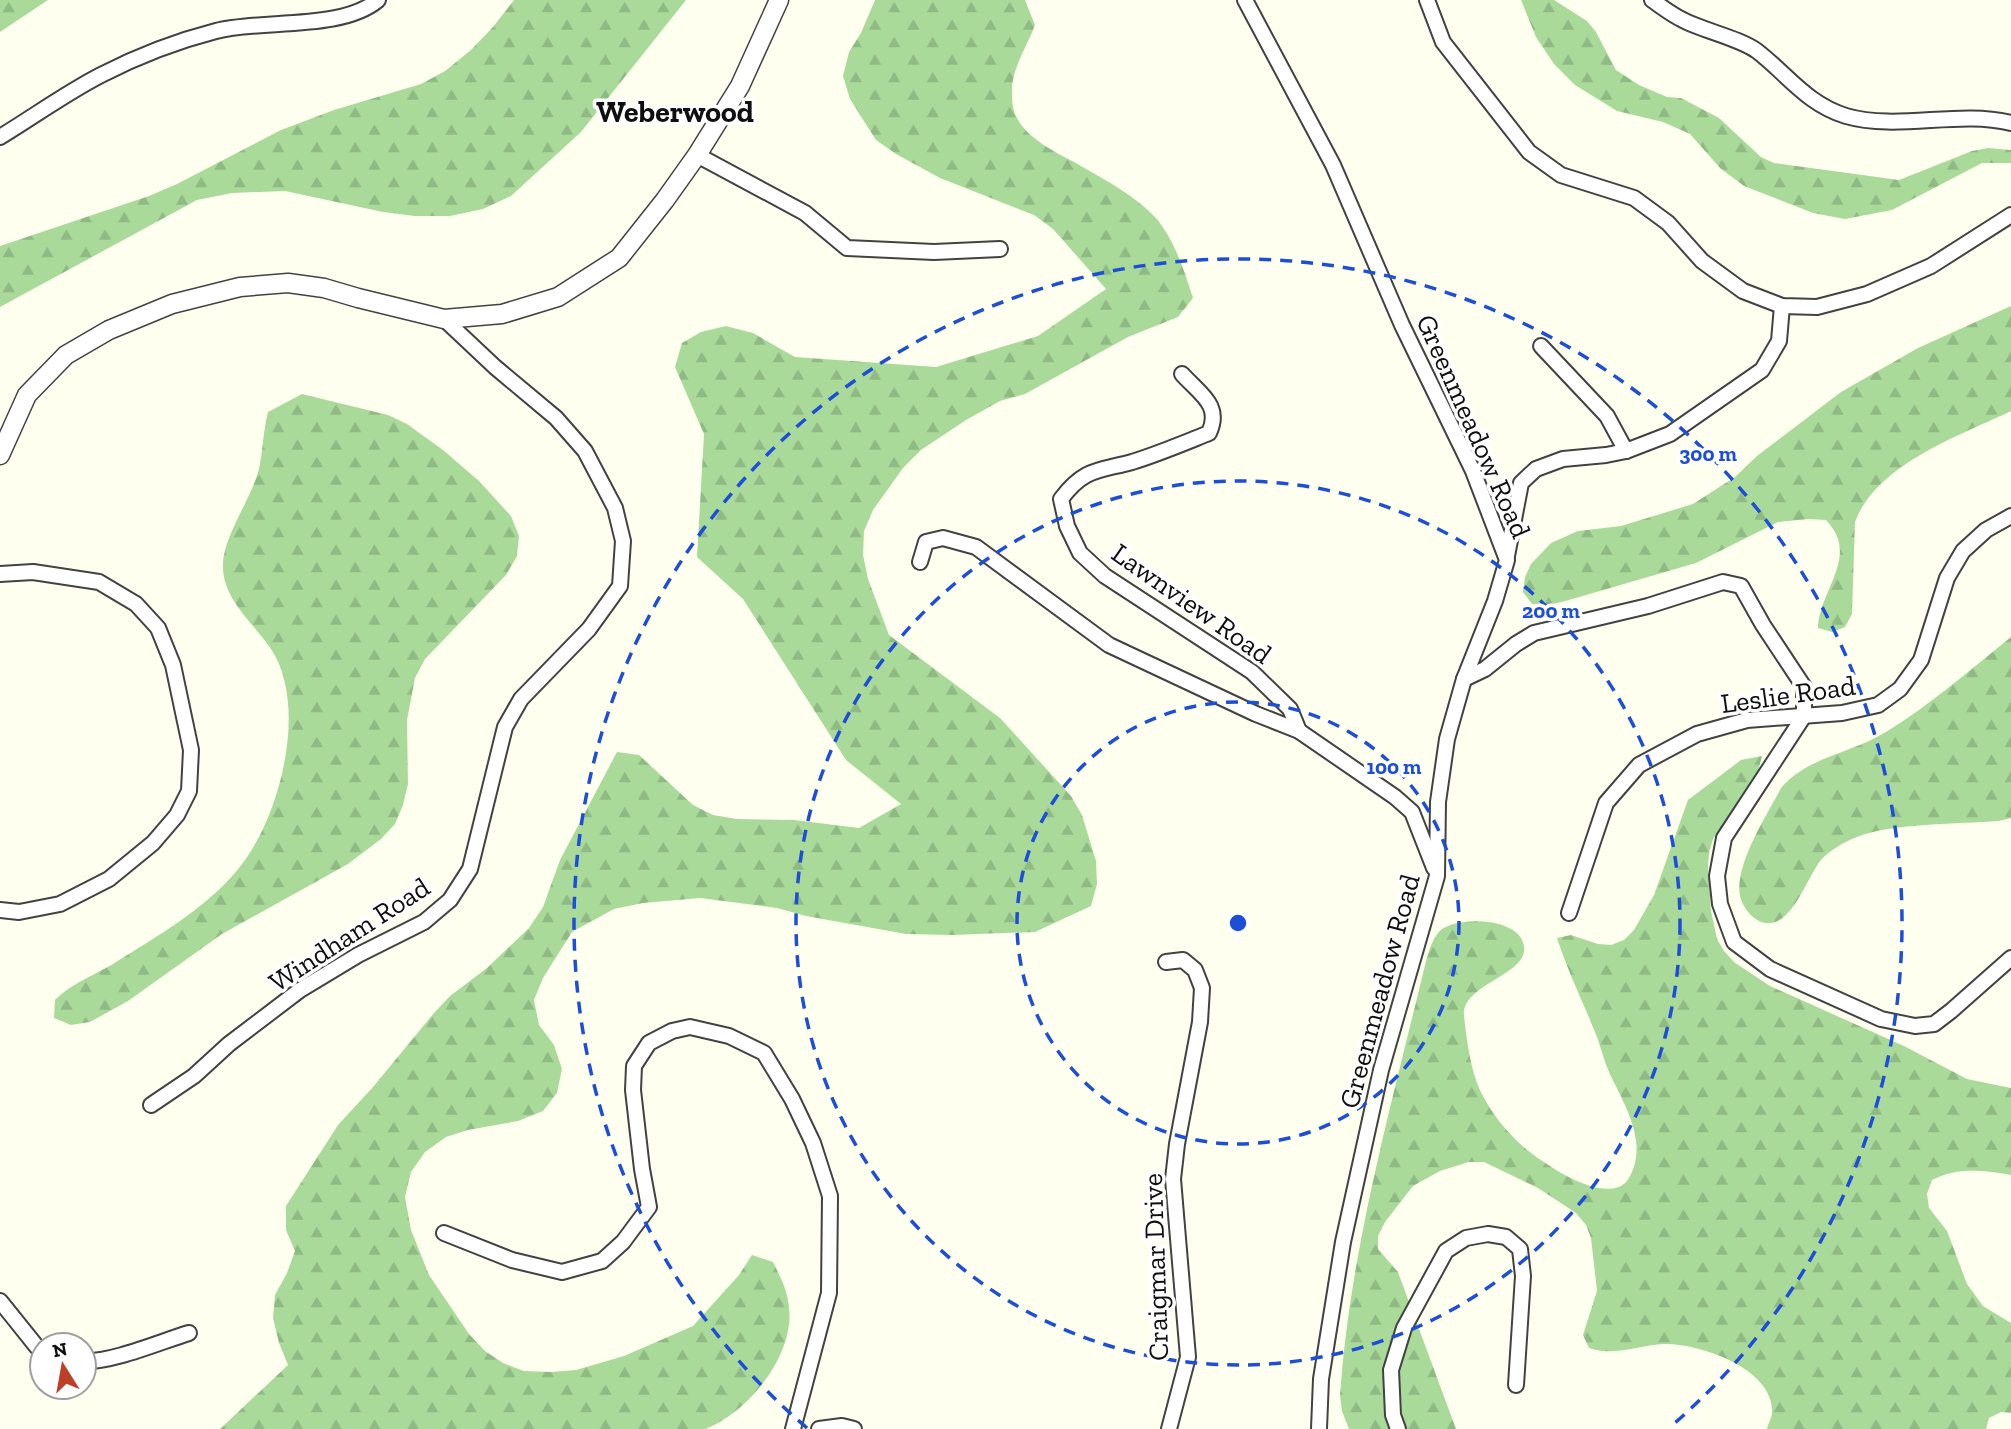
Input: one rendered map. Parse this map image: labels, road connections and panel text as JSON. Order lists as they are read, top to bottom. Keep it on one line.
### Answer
{"streets":{"street":["Greenmeadow Road","Lawnview Road","Leslie Road","Windham Road","Craigmar Drive"]},"crossings":[["Greenmeadow Road","Lawnview Road"]],"districts":["Weberwood"],"north":"top","rings":["300 m","200 m","100 m"]}
